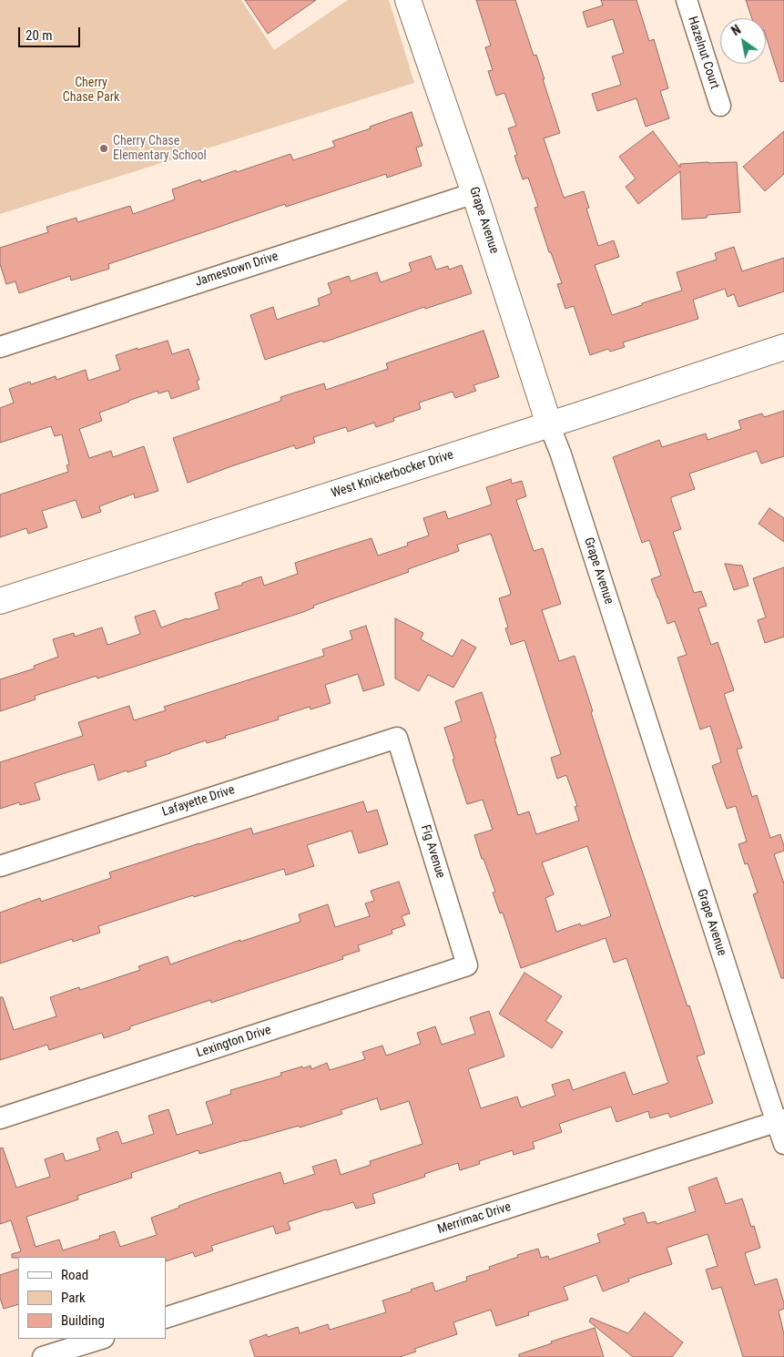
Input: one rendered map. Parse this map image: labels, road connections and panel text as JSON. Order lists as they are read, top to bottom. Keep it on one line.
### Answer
{"streets":{"street":["Hazelnut Court","Grape Avenue","Jamestown Drive","West Knickerbocker Drive","Lafayette Drive","Fig Avenue","Lexington Drive","Merrimac Drive"]},"crossings":[["Grape Avenue","Jamestown Drive"],["Grape Avenue","West Knickerbocker Drive"],["Grape Avenue","Merrimac Drive"],["Lafayette Drive","Fig Avenue"],["Fig Avenue","Lexington Drive"]],"parks":["Cherry Chase Park"],"places":["Cherry Chase Elementary School"],"legend":["Road","Park","Building"],"scale_bar":"20 m","north":"top left"}
